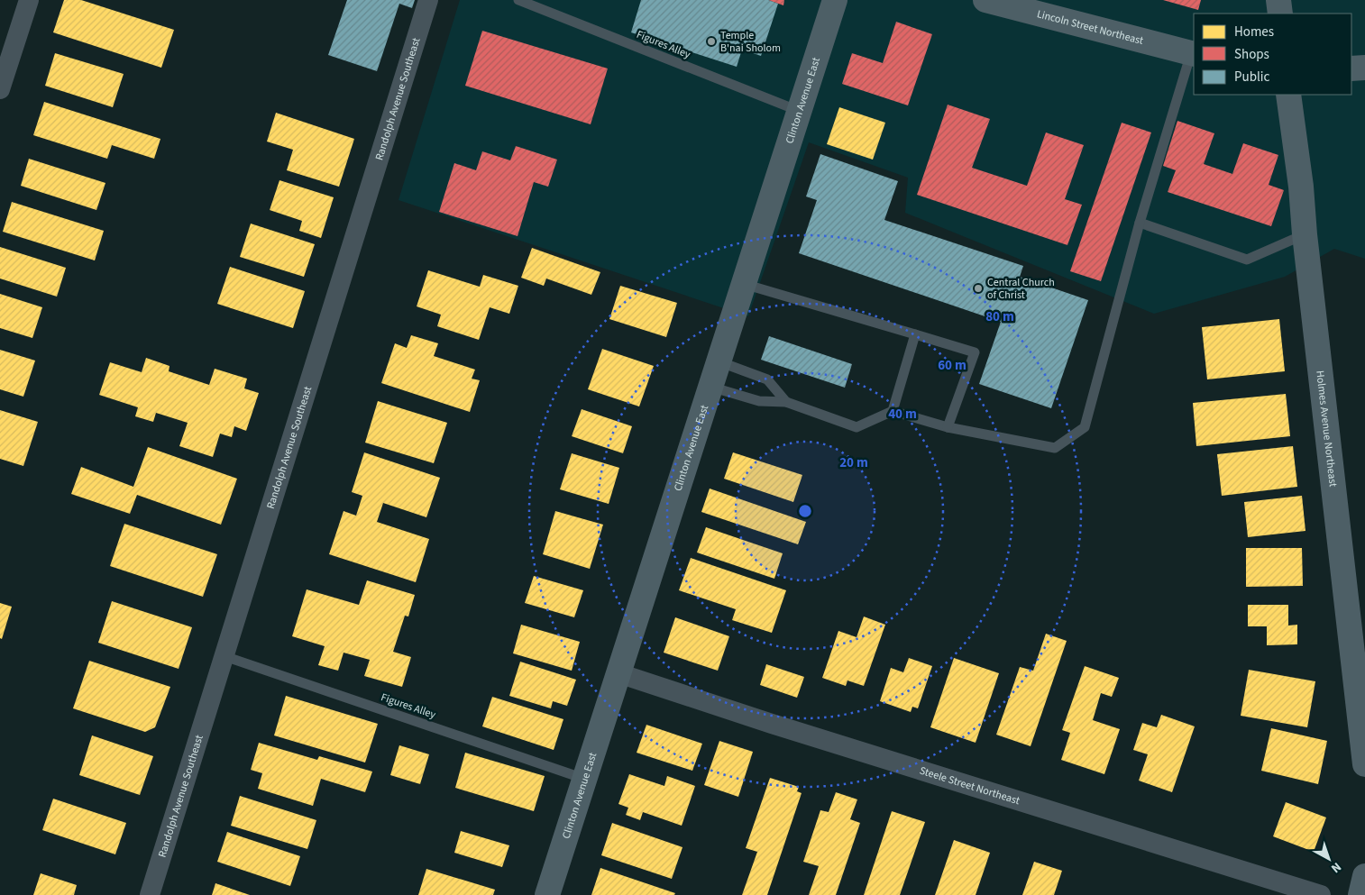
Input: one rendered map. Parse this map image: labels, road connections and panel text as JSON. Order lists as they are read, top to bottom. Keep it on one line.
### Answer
{"streets":{"street":["Lincoln Street Northeast","Randolph Avenue Southeast","Clinton Avenue East","Holmes Avenue Northeast","Steele Street Northeast"],"lane":["Figures Alley"]},"crossings":[["Figures Alley","Randolph Avenue Southeast"],["Figures Alley","Clinton Avenue East"],["Clinton Avenue East","Steele Street Northeast"]],"places":["Temple B'nai Sholom","Central Church of Christ"],"legend":["Homes","Shops","Public"],"north":"bottom right","rings":["80 m","60 m","40 m","20 m"]}
